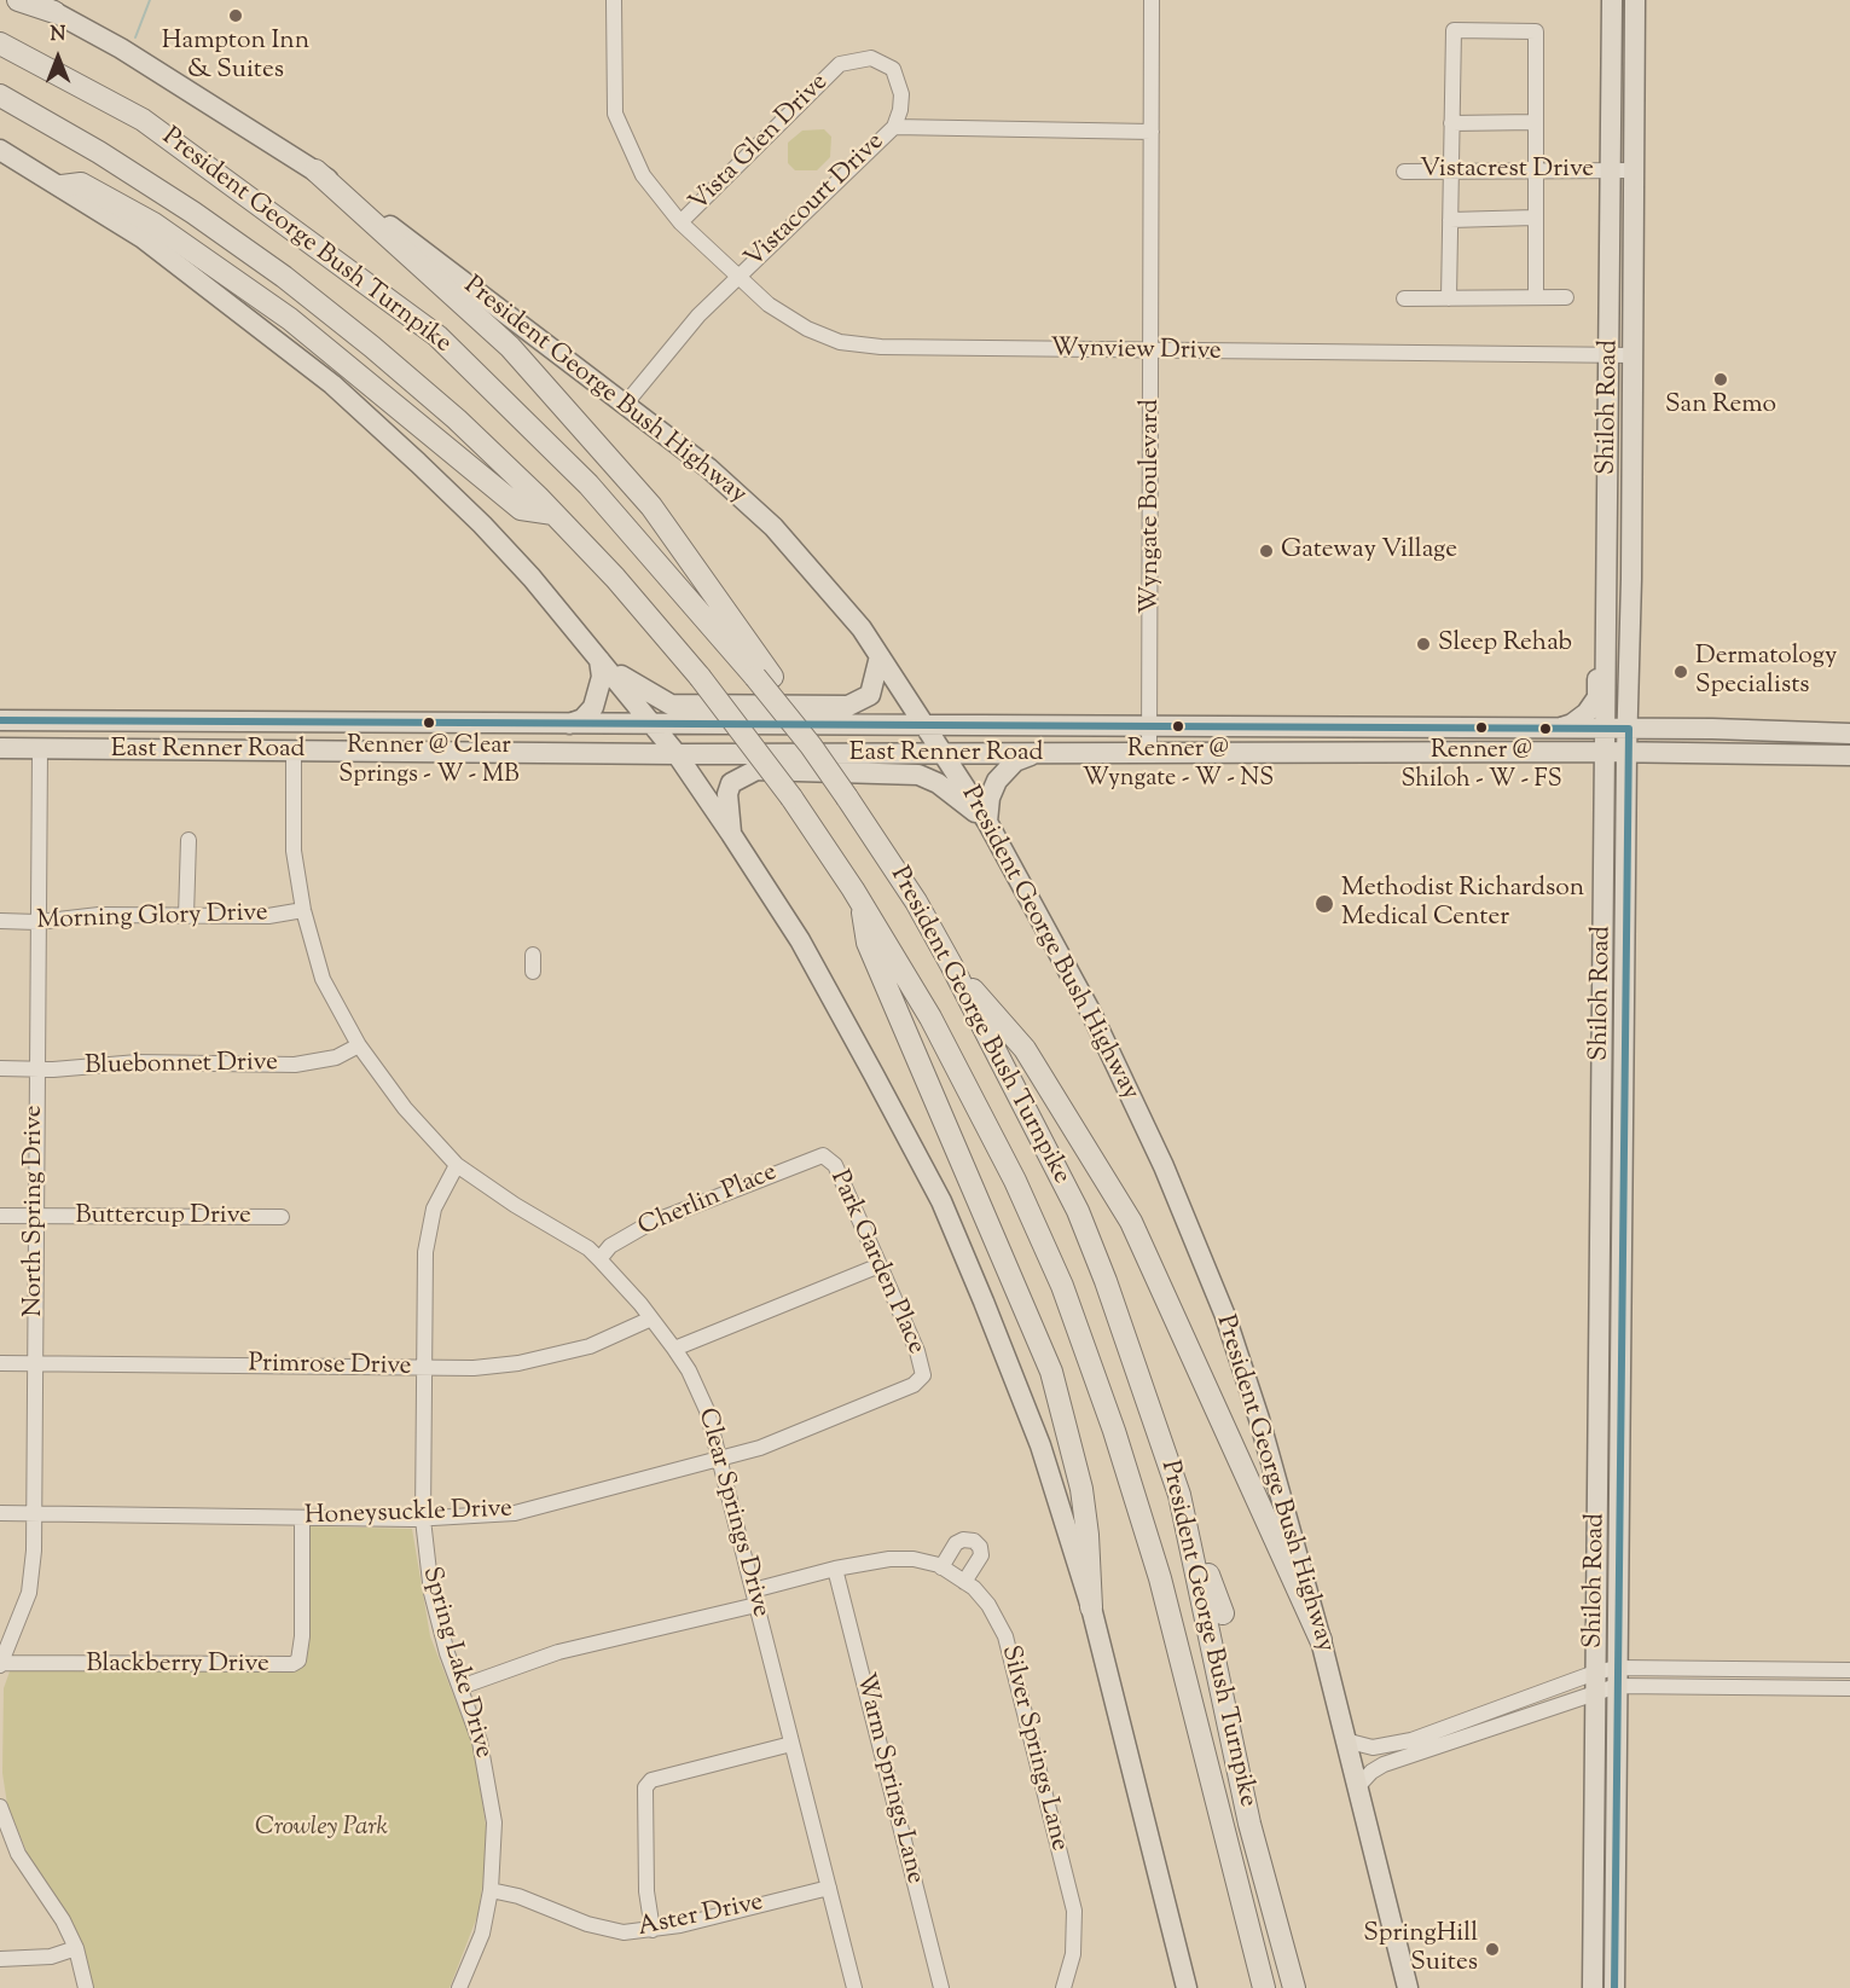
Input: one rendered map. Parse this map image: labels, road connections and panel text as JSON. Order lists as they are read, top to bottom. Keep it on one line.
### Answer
{"streets":{"highway":["President George Bush Turnpike"],"main road":["President George Bush Highway","Shiloh Road","East Renner Road"],"street":["Vista Glen Drive","Vistacrest Drive","Vistacourt Drive","Wynview Drive","Wyngate Boulevard","Morning Glory Drive","Bluebonnet Drive","Cherlin Place","North Spring Drive","Buttercup Drive","Park Garden Place","Primrose Drive","Clear Springs Drive","Honeysuckle Drive","Spring Lake Drive","Blackberry Drive","Silver Springs Lane","Warm Springs Lane","Aster Drive"]},"crossings":[["Vista Glen Drive","Vistacourt Drive"],["Vista Glen Drive","Wynview Drive"],["Vistacrest Drive","Shiloh Road"],["Vistacourt Drive","Wynview Drive"],["Vistacourt Drive","President George Bush Highway"],["Vistacourt Drive","Wyngate Boulevard"],["Wynview Drive","Shiloh Road"],["Wynview Drive","Wyngate Boulevard"],["President George Bush Highway","East Renner Road"],["Shiloh Road","East Renner Road"],["Wyngate Boulevard","East Renner Road"],["East Renner Road","North Spring Drive"],["East Renner Road","Clear Springs Drive"],["Morning Glory Drive","North Spring Drive"],["Morning Glory Drive","Clear Springs Drive"],["Bluebonnet Drive","North Spring Drive"],["Bluebonnet Drive","Clear Springs Drive"],["Cherlin Place","Park Garden Place"],["Cherlin Place","Clear Springs Drive"],["North Spring Drive","Buttercup Drive"],["North Spring Drive","Primrose Drive"],["North Spring Drive","Honeysuckle Drive"],["North Spring Drive","Blackberry Drive"],["Park Garden Place","Honeysuckle Drive"],["Primrose Drive","Clear Springs Drive"],["Primrose Drive","Spring Lake Drive"],["Clear Springs Drive","Honeysuckle Drive"],["Clear Springs Drive","Spring Lake Drive"],["Clear Springs Drive","Silver Springs Lane"],["Clear Springs Drive","Aster Drive"],["Honeysuckle Drive","Spring Lake Drive"],["Honeysuckle Drive","Blackberry Drive"],["Spring Lake Drive","Aster Drive"],["Silver Springs Lane","Warm Springs Lane"]],"parks":["Crowley Park"],"places":["Hampton Inn & Suites","San Remo","Gateway Village","Sleep Rehab","Dermatology Specialists","Renner @ Clear Springs - W - MB","Renner @ Wyngate - W - NS","Renner @ Shiloh - W - FS","Methodist Richardson Medical Center","SpringHill Suites"],"north":"top"}
